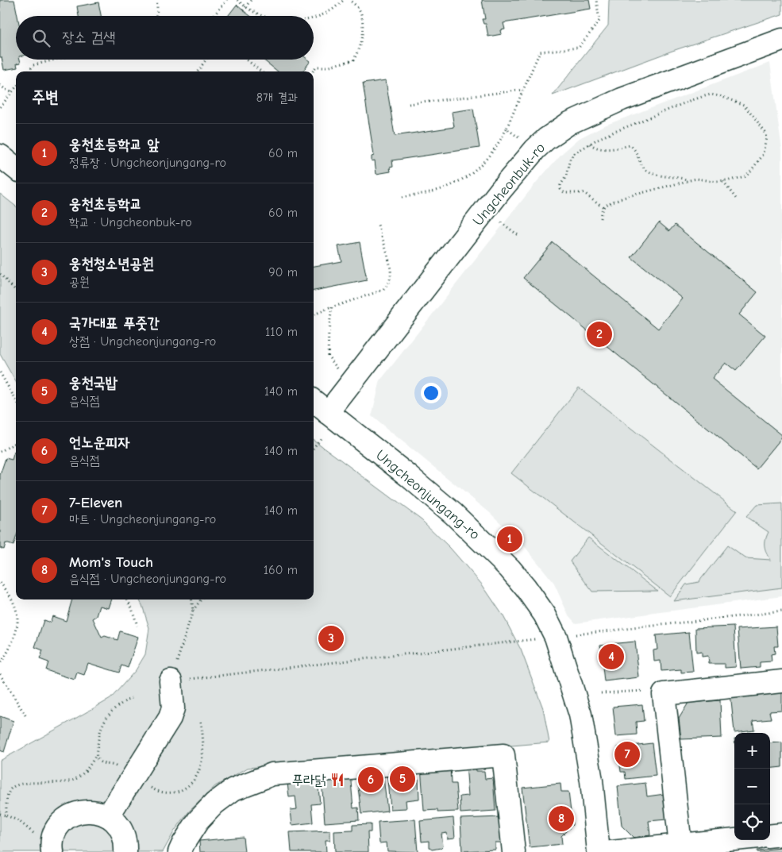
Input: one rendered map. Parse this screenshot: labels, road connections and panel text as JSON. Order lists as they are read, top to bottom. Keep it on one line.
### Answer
{"streets":{"street":["Ungcheonbuk-ro","Ungcheonjungang-ro"]},"crossings":[["Ungcheonbuk-ro","Ungcheonjungang-ro"]],"places":{"restaurant":["푸라닭"]},"page":{"search":"장소 검색","heading":["주변","8개 결과"],"list":[{"mark":"1","name":"웅천초등학교 앞","note":"정류장 · Ungcheonjungang-ro","value":"60 m"},{"mark":"2","name":"웅천초등학교","note":"학교 · Ungcheonbuk-ro","value":"60 m"},{"mark":"3","name":"웅천청소년공원","note":"공원","value":"90 m"},{"mark":"4","name":"국가대표 푸줏간","note":"상점 · Ungcheonjungang-ro","value":"110 m"},{"mark":"5","name":"웅천국밥","note":"음식점","value":"140 m"},{"mark":"6","name":"언노운피자","note":"음식점","value":"140 m"},{"mark":"7","name":"7-Eleven","note":"마트 · Ungcheonjungang-ro","value":"140 m"},{"mark":"8","name":"Mom's Touch","note":"음식점 · Ungcheonjungang-ro","value":"160 m"}],"pins":["2","1","3","4","7","5","6","8"],"map_buttons":["+","−"]}}
